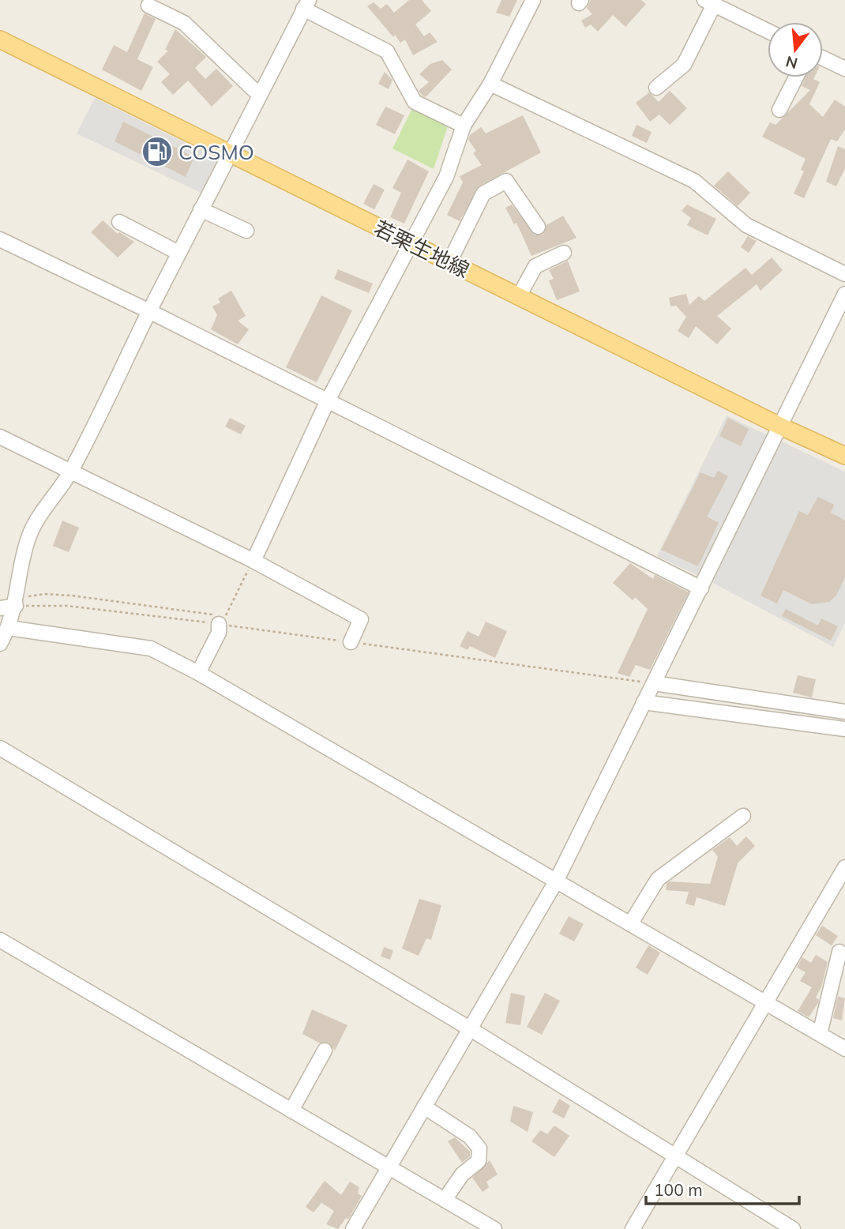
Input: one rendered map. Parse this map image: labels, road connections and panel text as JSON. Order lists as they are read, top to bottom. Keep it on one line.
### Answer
{"streets":{"main road":["若栗生地線"]},"places":{"fuel station":["COSMO"]},"scale_bar":"100 m","north":"bottom"}
